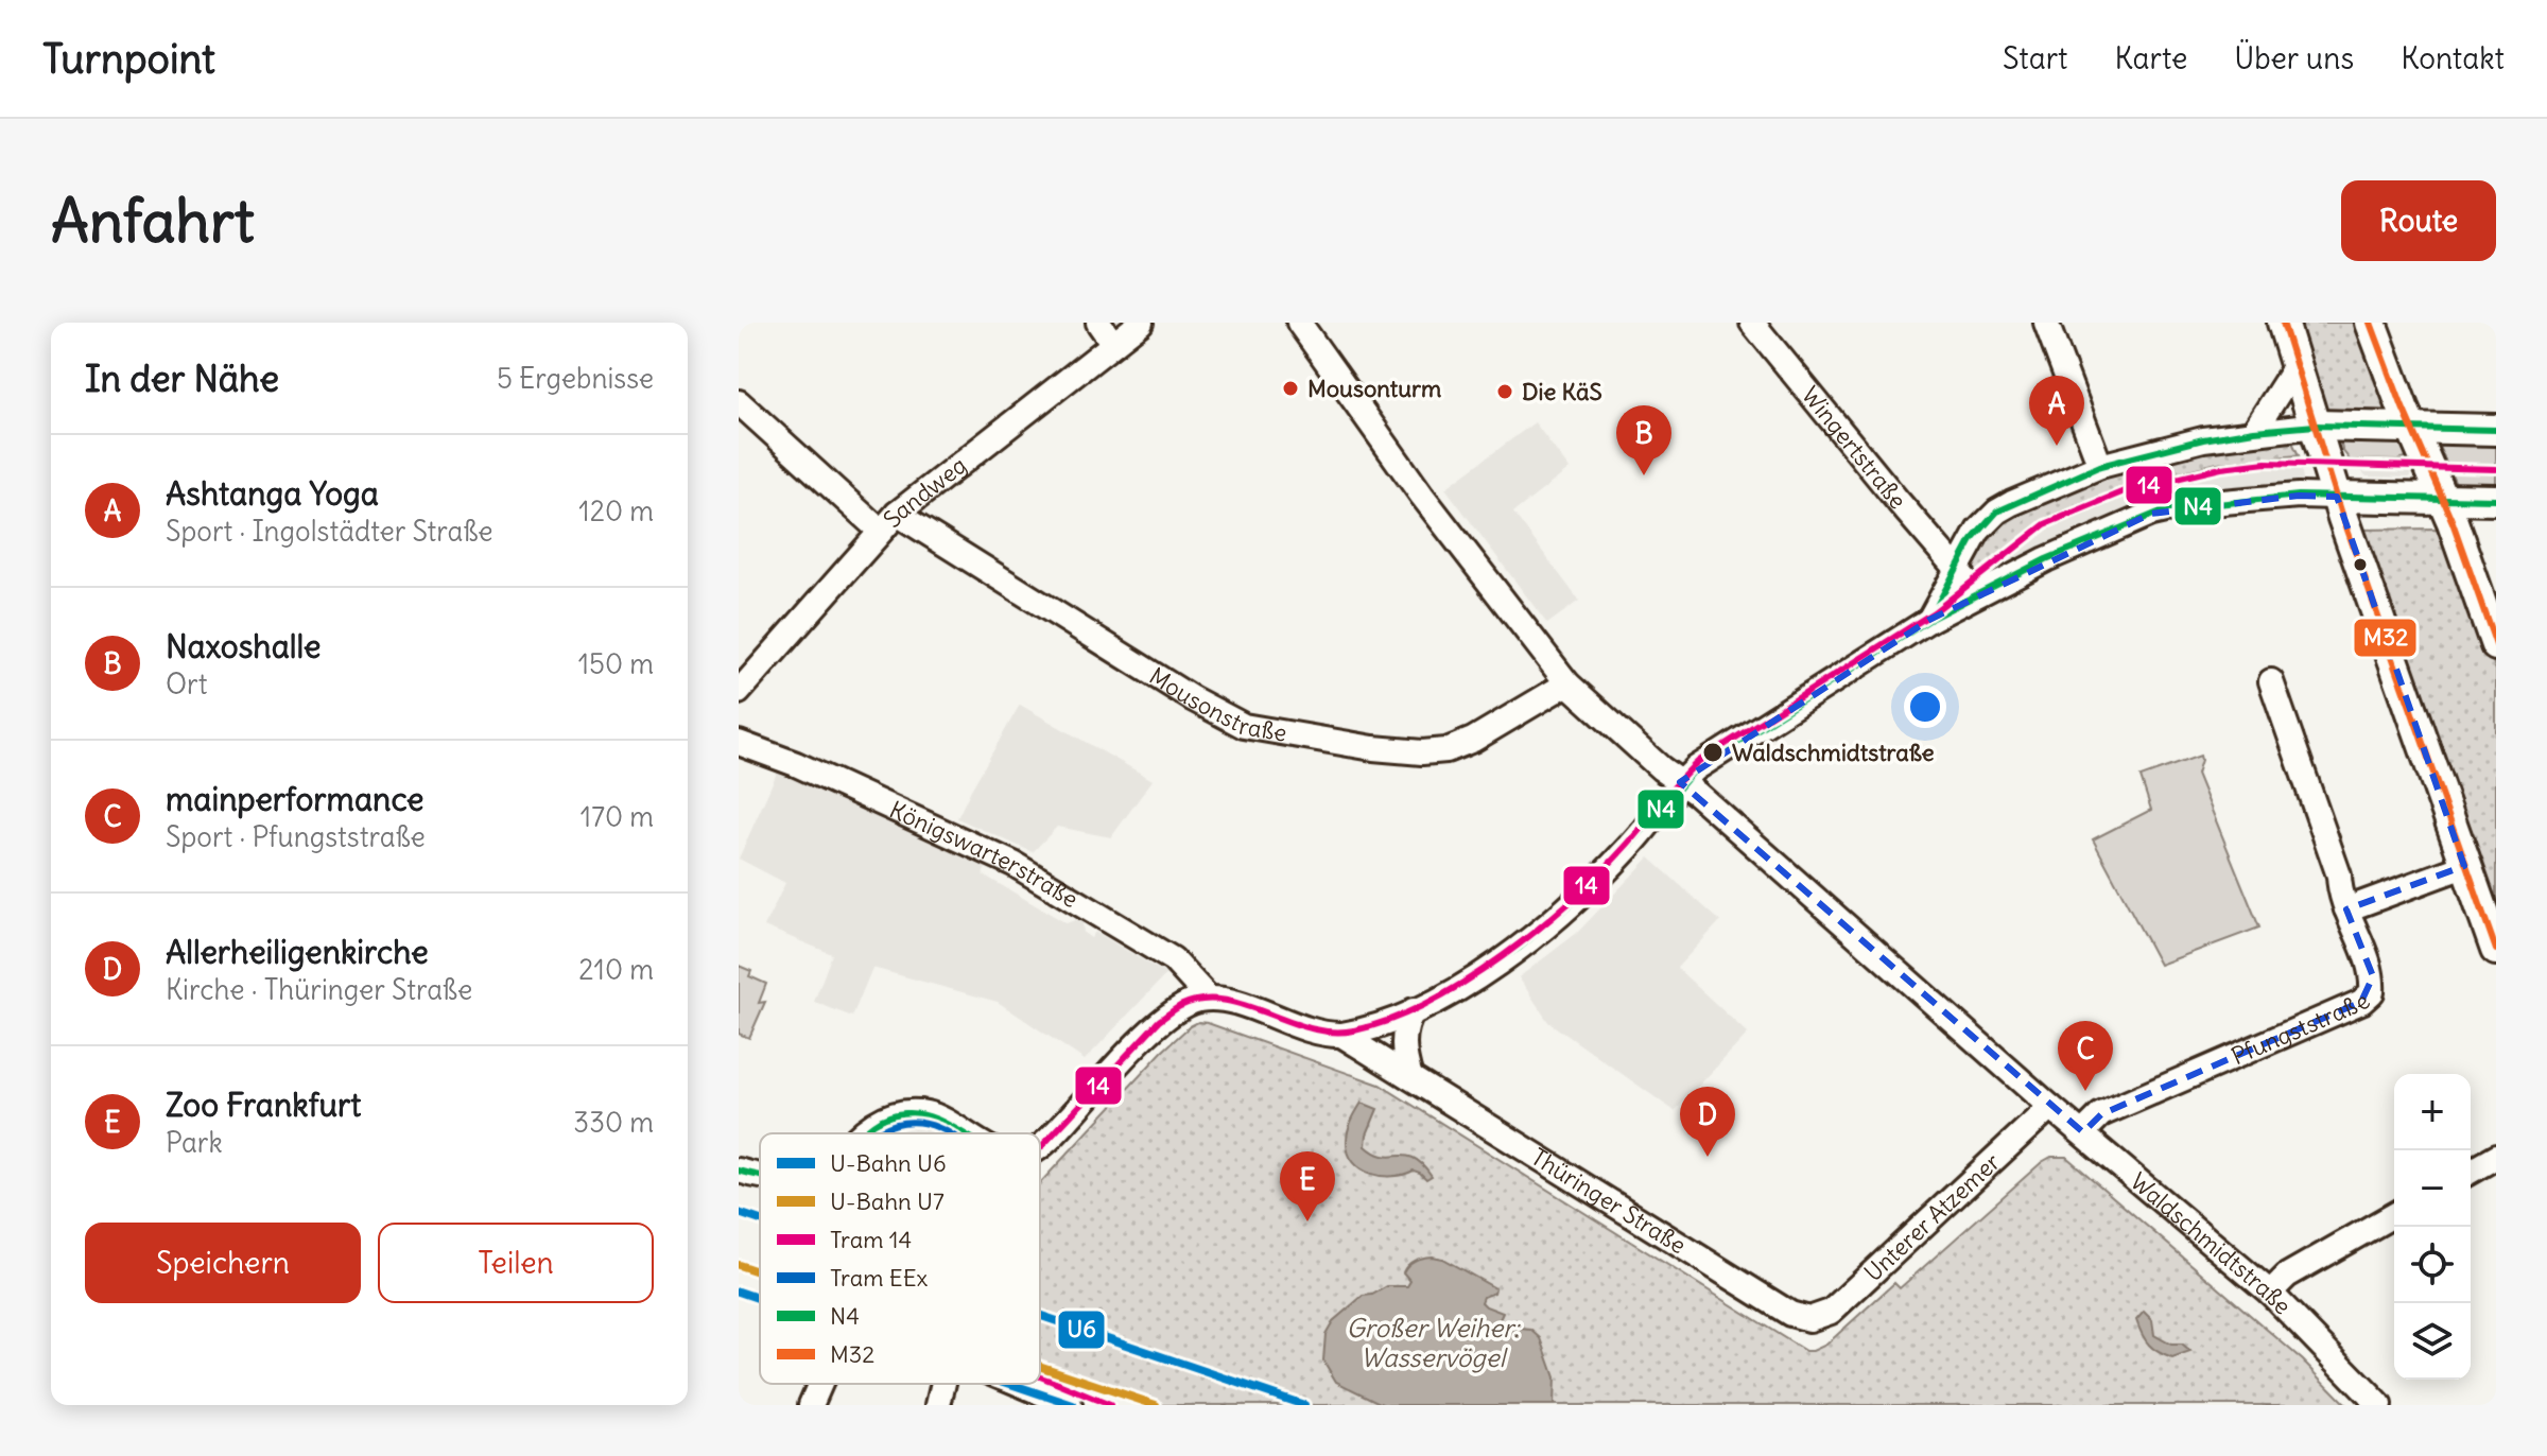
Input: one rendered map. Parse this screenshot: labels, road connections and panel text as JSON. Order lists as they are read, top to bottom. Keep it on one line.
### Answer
{"streets":{"street":["Wingertstraße","Sandweg","Mousonstraße","Königswarterstraße","Pfungststraße","Thüringer Straße","Unterer Atzemer","Waldschmidtstraße"]},"crossings":[["Sandweg","Mousonstraße"],["Mousonstraße","Waldschmidtstraße"],["Königswarterstraße","Thüringer Straße"],["Pfungststraße","Waldschmidtstraße"],["Thüringer Straße","Unterer Atzemer"],["Unterer Atzemer","Waldschmidtstraße"]],"water":["Großer Weiher: Wasservögel"],"places":["Mousonturm","Die KäS","Waldschmidtstraße"],"lines":["transit line M32","transit line N4","tram line 14","tram line EEx","metro line U6","metro line U7"],"legend":["U-Bahn U6","U-Bahn U7","Tram 14","Tram EEx","N4","M32"],"page":{"header":"Turnpoint","nav":["Start","Karte","Über uns","Kontakt"],"buttons":["Route",["Speichern","Teilen"]],"title":"Anfahrt","heading":["In der Nähe","5 Ergebnisse"],"pins":["A","B","C","D","E"],"list":[{"mark":"A","name":"Ashtanga Yoga","note":"Sport · Ingolstädter Straße","value":"120 m"},{"mark":"B","name":"Naxoshalle","note":"Ort","value":"150 m"},{"mark":"C","name":"mainperformance","note":"Sport · Pfungststraße","value":"170 m"},{"mark":"D","name":"Allerheiligenkirche","note":"Kirche · Thüringer Straße","value":"210 m"},{"mark":"E","name":"Zoo Frankfurt","note":"Park","value":"330 m"}],"map_buttons":["+","−"]}}
